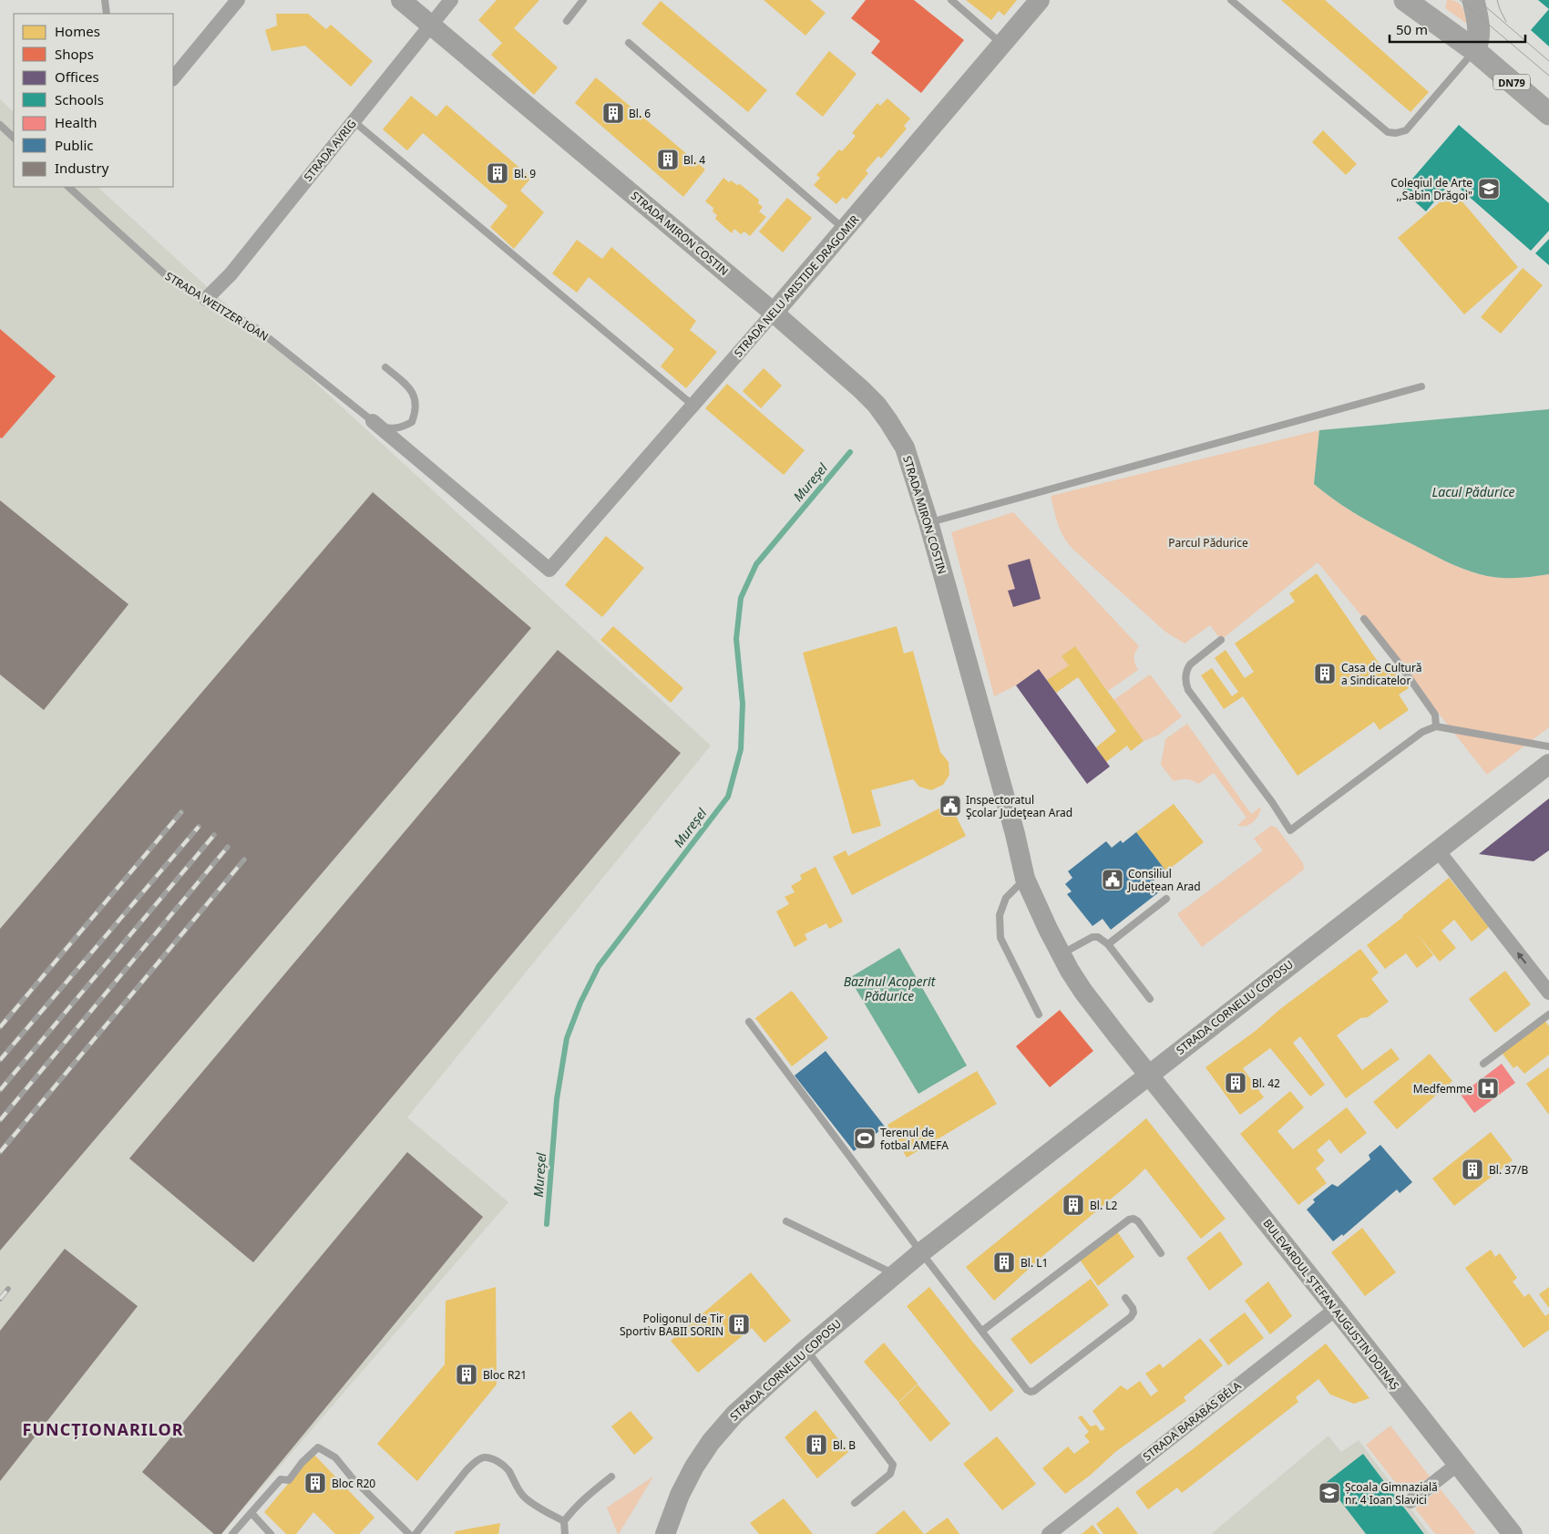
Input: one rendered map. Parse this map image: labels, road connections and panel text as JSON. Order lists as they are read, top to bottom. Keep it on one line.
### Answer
{"streets":{"main road":["DN79","STRADA MIRON COSTIN","STRADA NELU ARISTIDE DRAGOMIR","STRADA CORNELIU COPOSU","BULEVARDUL ȘTEFAN AUGUSTIN DOINAȘ"],"street":["STRADA AVRIG","STRADA WEITZER IOAN","STRADA BARABÁS BÉLA"]},"crossings":[["STRADA AVRIG","STRADA MIRON COSTIN"],["STRADA AVRIG","STRADA WEITZER IOAN"],["STRADA MIRON COSTIN","STRADA NELU ARISTIDE DRAGOMIR"],["STRADA MIRON COSTIN","STRADA CORNELIU COPOSU"],["STRADA MIRON COSTIN","BULEVARDUL ȘTEFAN AUGUSTIN DOINAȘ"],["STRADA NELU ARISTIDE DRAGOMIR","STRADA WEITZER IOAN"],["STRADA CORNELIU COPOSU","BULEVARDUL ȘTEFAN AUGUSTIN DOINAȘ"],["BULEVARDUL ȘTEFAN AUGUSTIN DOINAȘ","STRADA BARABÁS BÉLA"]],"districts":["FUNCȚIONARILOR"],"water":["Mureșel","Lacul Pădurice","Bazinul Acoperit Pădurice"],"parks":["Parcul Pădurice"],"places":{"building":["Bl. 6","Bl. 4","Bl. 9","Casa de Cultură a Sindicatelor","Bl. 42","Bl. 37/B","Bl. L2","Bl. L1","Poligonul de Tir Sportiv BABII SORIN","Bloc R21","Bl. B","Bloc R20"],"school or university":["Colegiul de Arte ,,Sabin Drăgoi\"","Școala Gimnazială nr. 4 Ioan Slavici"],"public building":["Inspectoratul Şcolar Judeţean Arad","Consiliul Județean Arad"],"hospital":["Medfemme"],"sports":["Terenul de fotbal AMEFA"]},"legend":["Homes","Shops","Offices","Schools","Health","Public","Industry"],"scale_bar":"50 m"}
